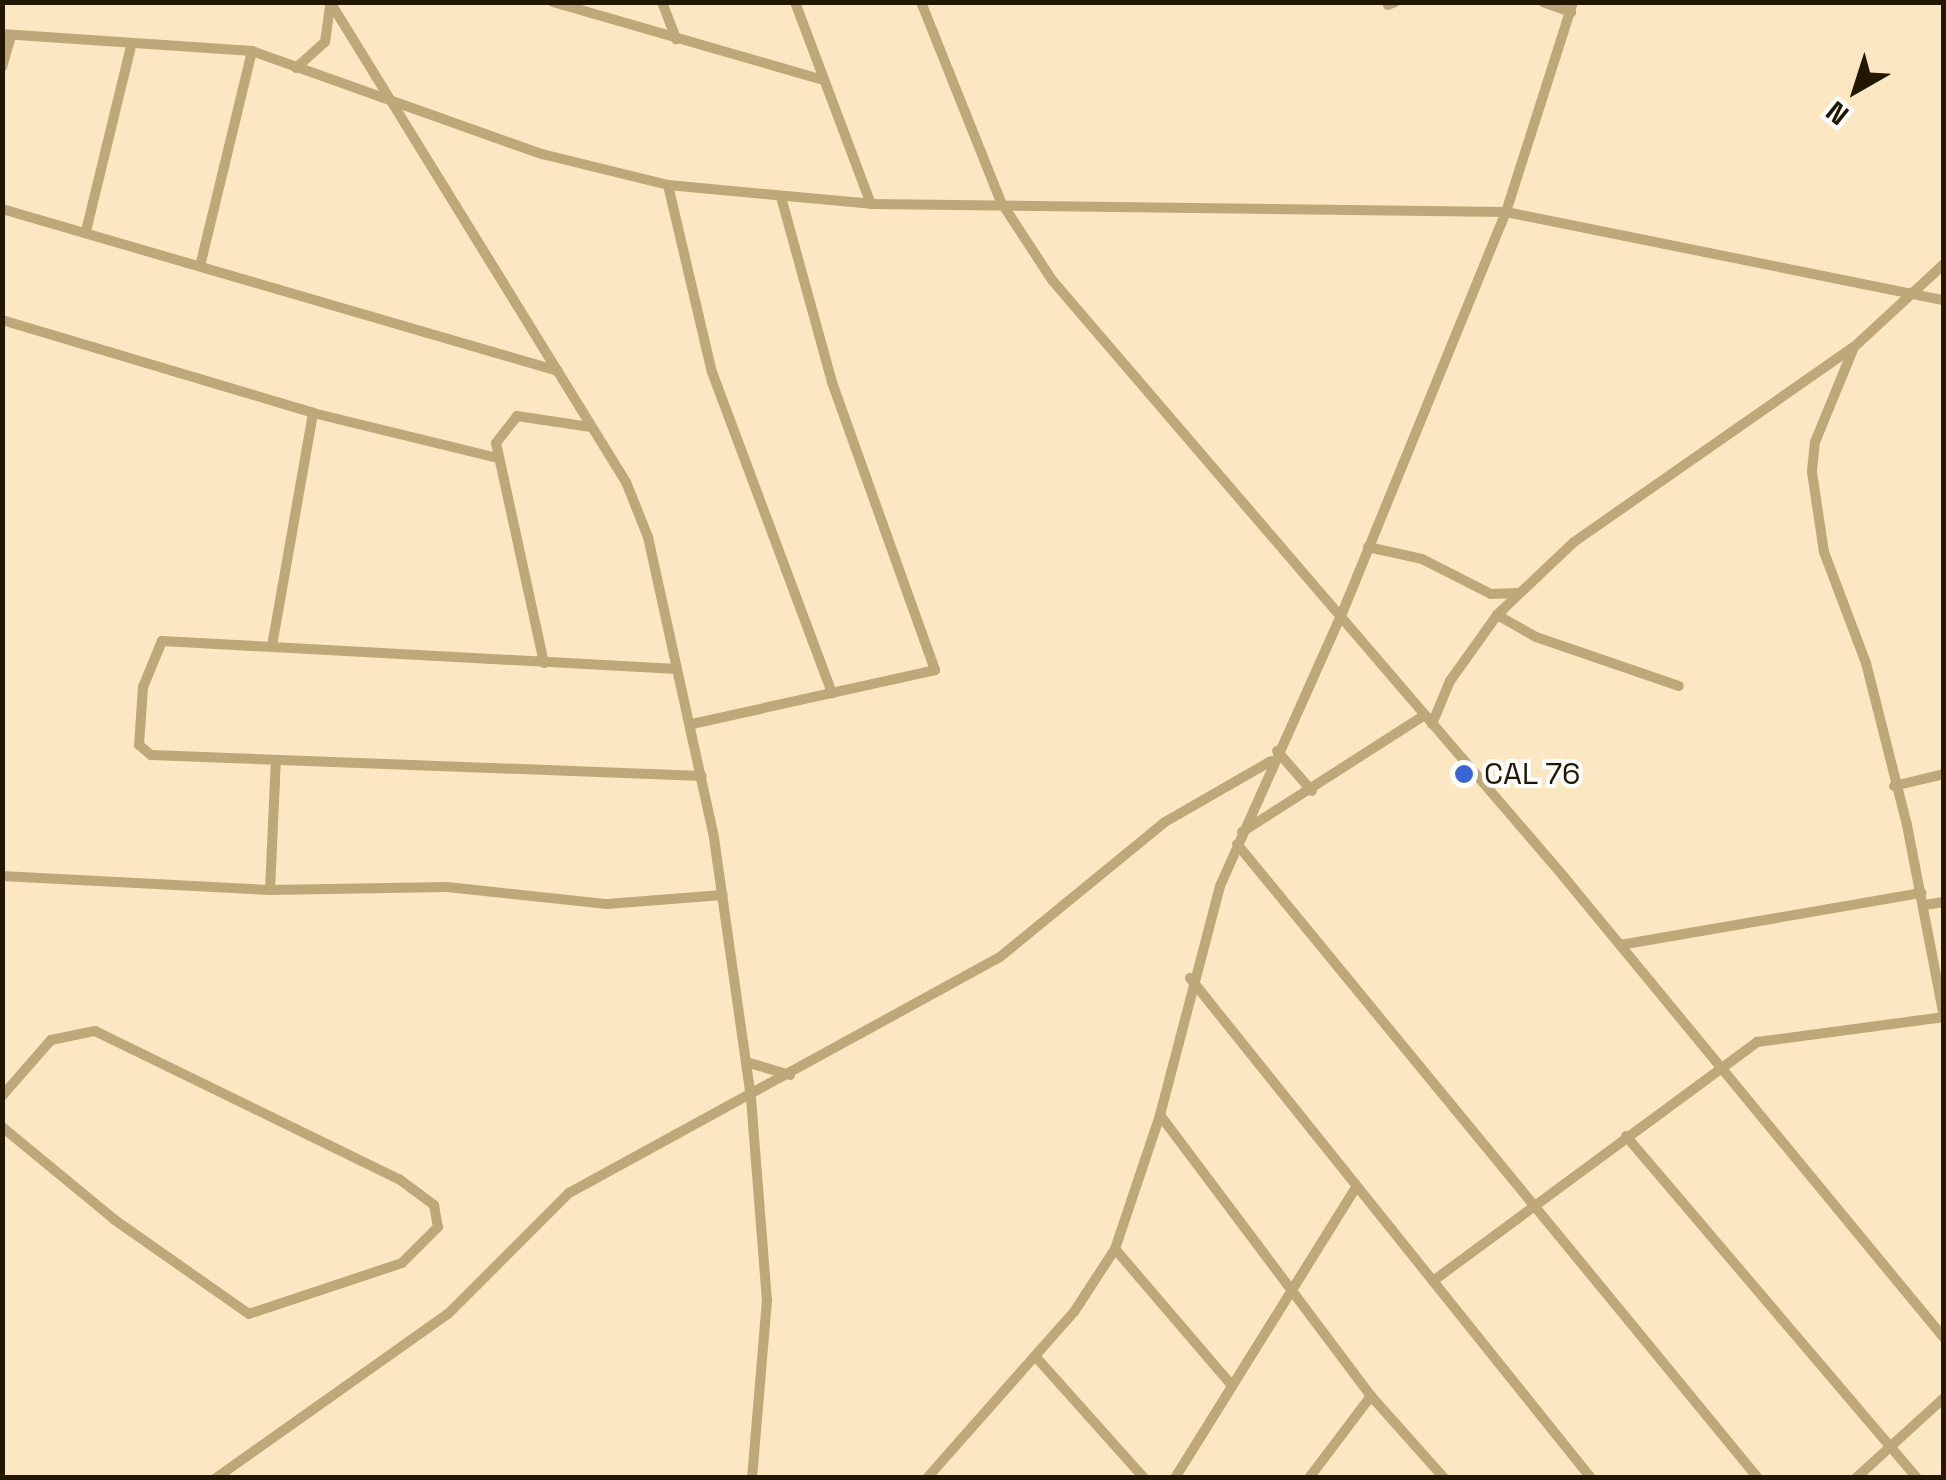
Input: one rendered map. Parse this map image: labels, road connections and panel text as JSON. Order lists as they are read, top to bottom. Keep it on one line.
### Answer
{"places":["CAL 76"],"north":"bottom left"}
